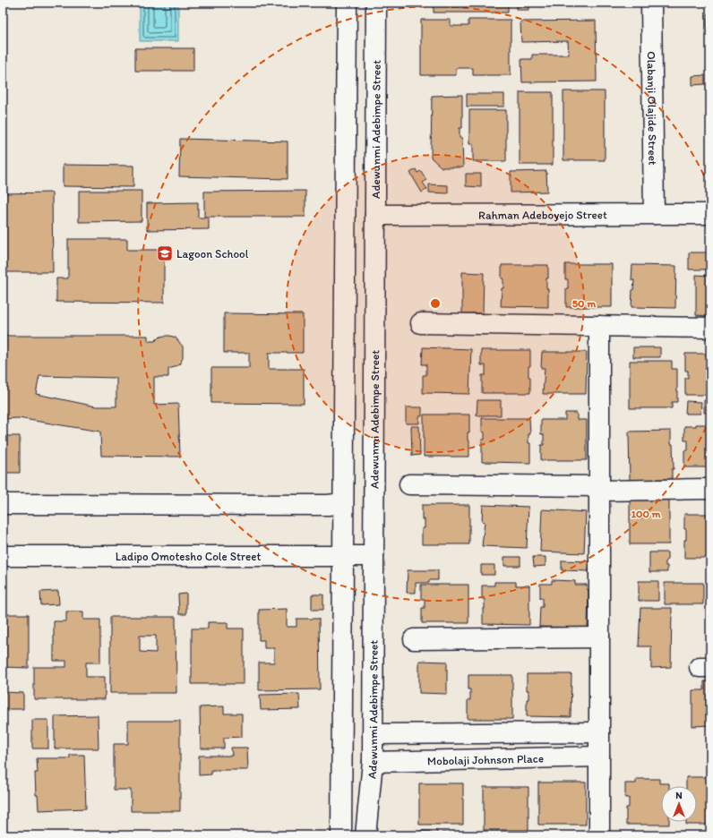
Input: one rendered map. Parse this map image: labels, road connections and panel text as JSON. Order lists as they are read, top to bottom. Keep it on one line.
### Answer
{"streets":{"street":["Olabanji Olajide Street","Adewunmi Adebimpe Street","Rahman Adeboyejo Street","Ladipo Omotesho Cole Street","Mobolaji Johnson Place"]},"crossings":[["Olabanji Olajide Street","Rahman Adeboyejo Street"],["Adewunmi Adebimpe Street","Rahman Adeboyejo Street"],["Adewunmi Adebimpe Street","Ladipo Omotesho Cole Street"],["Adewunmi Adebimpe Street","Mobolaji Johnson Place"]],"places":{"school or university":["Lagoon School"]},"north":"top","rings":["50 m","100 m"]}
